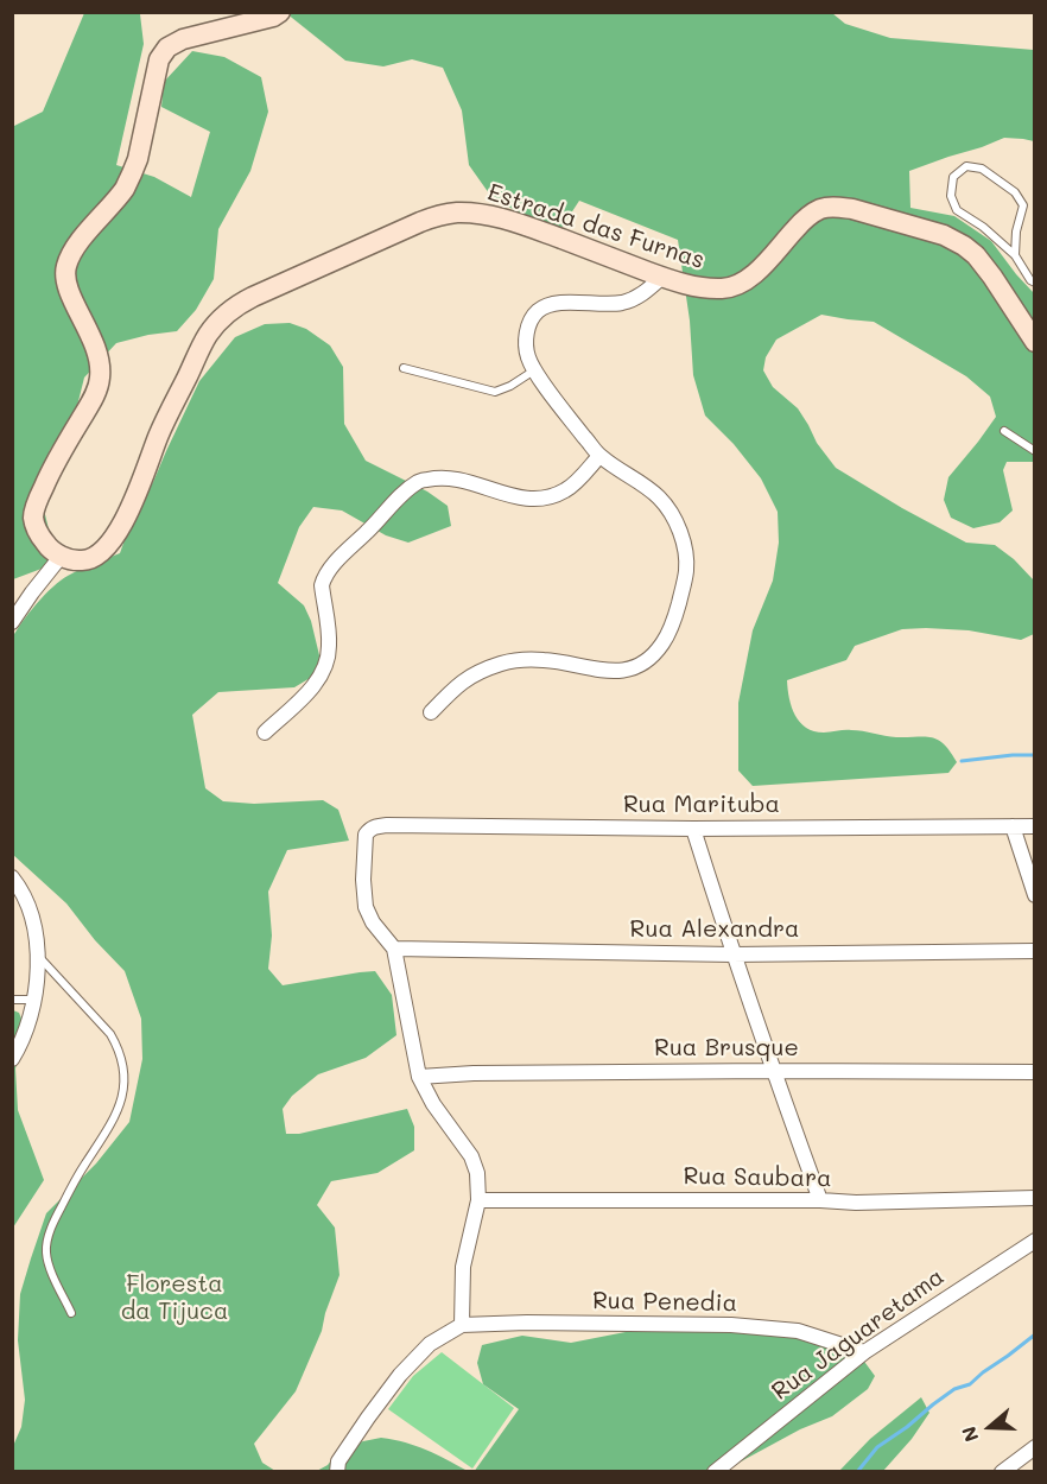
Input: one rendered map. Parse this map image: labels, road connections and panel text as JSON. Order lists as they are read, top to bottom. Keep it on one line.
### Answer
{"streets":{"main road":["Estrada das Furnas"],"street":["Rua Marituba","Rua Alexandra","Rua Brusque","Rua Saubara","Rua Penedia","Rua Jaguaretama"]},"crossings":[["Rua Marituba","Rua Alexandra"],["Rua Penedia","Rua Jaguaretama"]],"parks":["Floresta da Tijuca"],"north":"left"}
